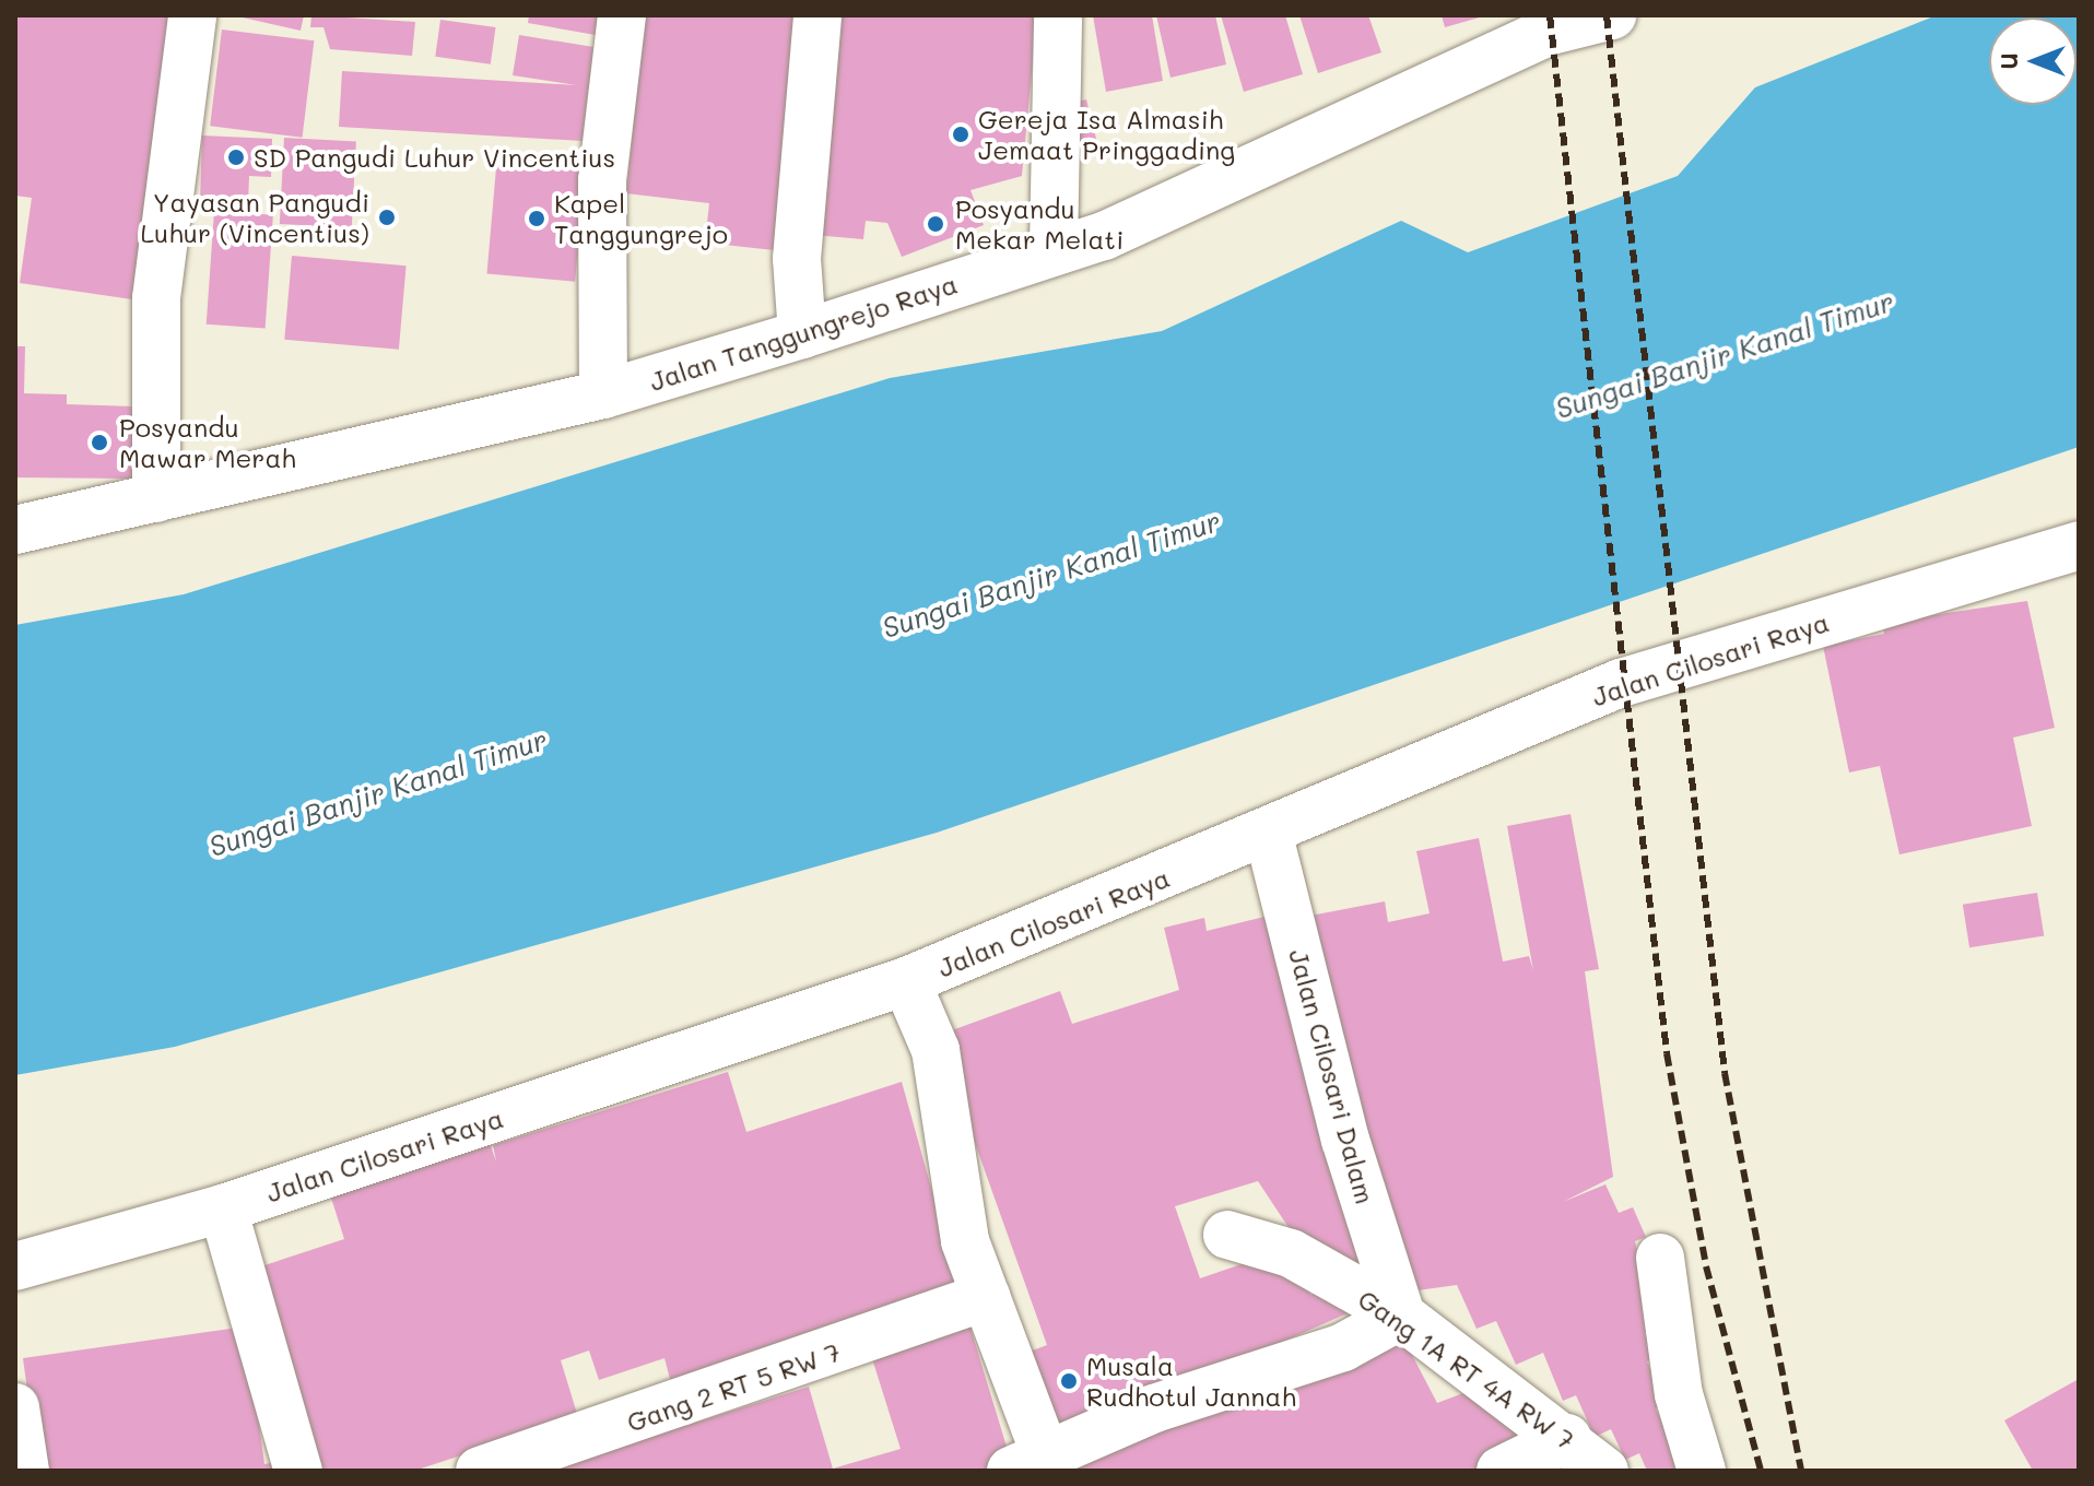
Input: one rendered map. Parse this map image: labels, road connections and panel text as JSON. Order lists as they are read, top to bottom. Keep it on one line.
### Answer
{"streets":{"street":["Jalan Tanggungrejo Raya","Jalan Cilosari Raya","Jalan Cilosari Dalam","Gang 1A RT 4A RW 7","Gang 2 RT 5 RW 7"]},"crossings":[["Jalan Cilosari Raya","Jalan Cilosari Dalam"],["Jalan Cilosari Dalam","Gang 1A RT 4A RW 7"]],"water":["Sungai Banjir Kanal Timur"],"places":["Gereja Isa Almasih Jemaat Pringgading","SD Pangudi Luhur Vincentius","Yayasan Pangudi Luhur (Vincentius)","Kapel Tanggungrejo","Posyandu Mekar Melati","Posyandu Mawar Merah","Musala Rudhotul Jannah"],"north":"left"}
